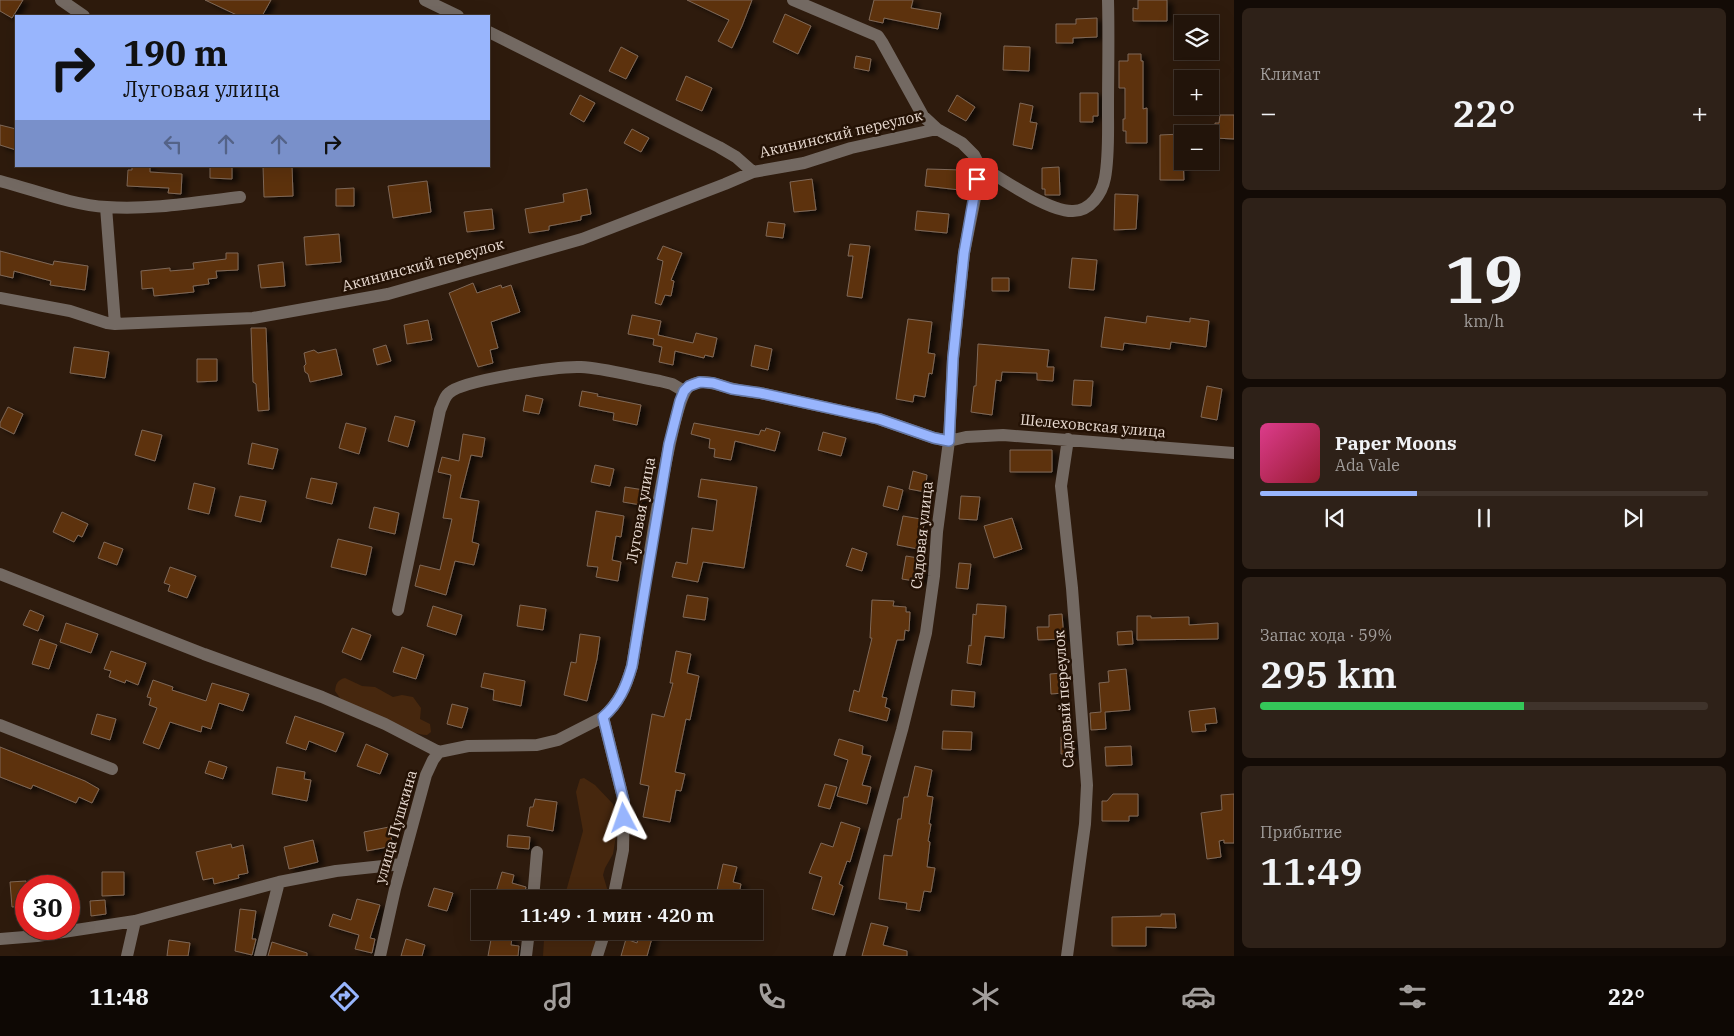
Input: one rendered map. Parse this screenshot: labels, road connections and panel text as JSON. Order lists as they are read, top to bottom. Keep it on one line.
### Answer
{"streets":{"street":["Акининский переулок","Шелеховская улица","Луговая улица","Садовая улица","Садовый переулок","улица Пушкина"]},"crossings":[["Шелеховская улица","Садовая улица"],["Шелеховская улица","Садовый переулок"]],"page":{"tile":["Климат",["19","km/h"],["Запас хода · 59%","295 km"],["Прибытие","11:49"]],"map_buttons":["+","−"],"turn":["190 m","Луговая улица"],"heat":["−","22°","+"],"song":["Paper Moons","Ada Vale"],"limit":"30","trip":"11:49 · 1 мин · 420 m","tabs":["11:48","22°"]}}
